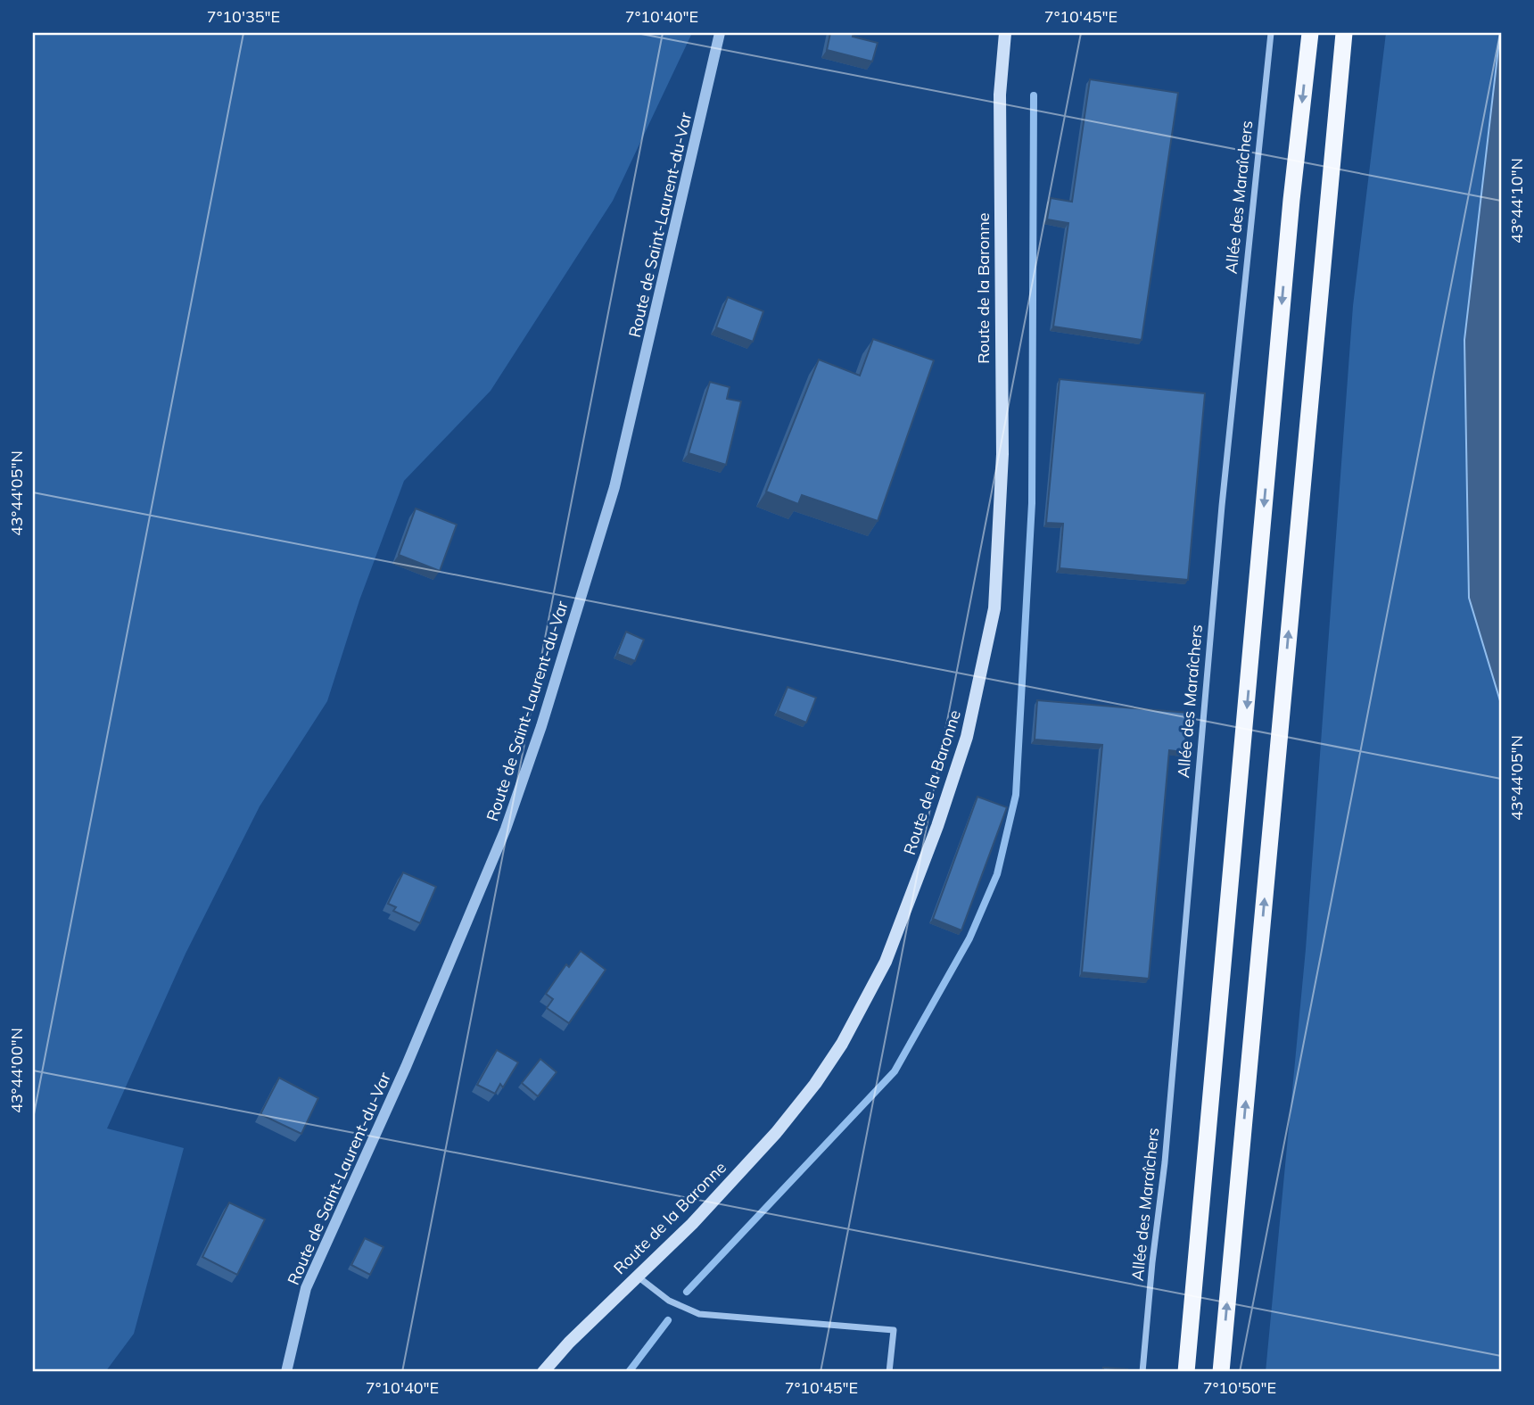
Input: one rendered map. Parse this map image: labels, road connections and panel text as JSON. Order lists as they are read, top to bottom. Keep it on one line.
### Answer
{"streets":{"main road":["Route de la Baronne"],"street":["Allée des Maraîchers","Route de Saint-Laurent-du-Var"]},"coordinates":["7°10'35\"E","7°10'40\"E","7°10'45\"E","43°44'10\"N","43°44'05\"N","43°44'00\"N","7°10'50\"E"]}
